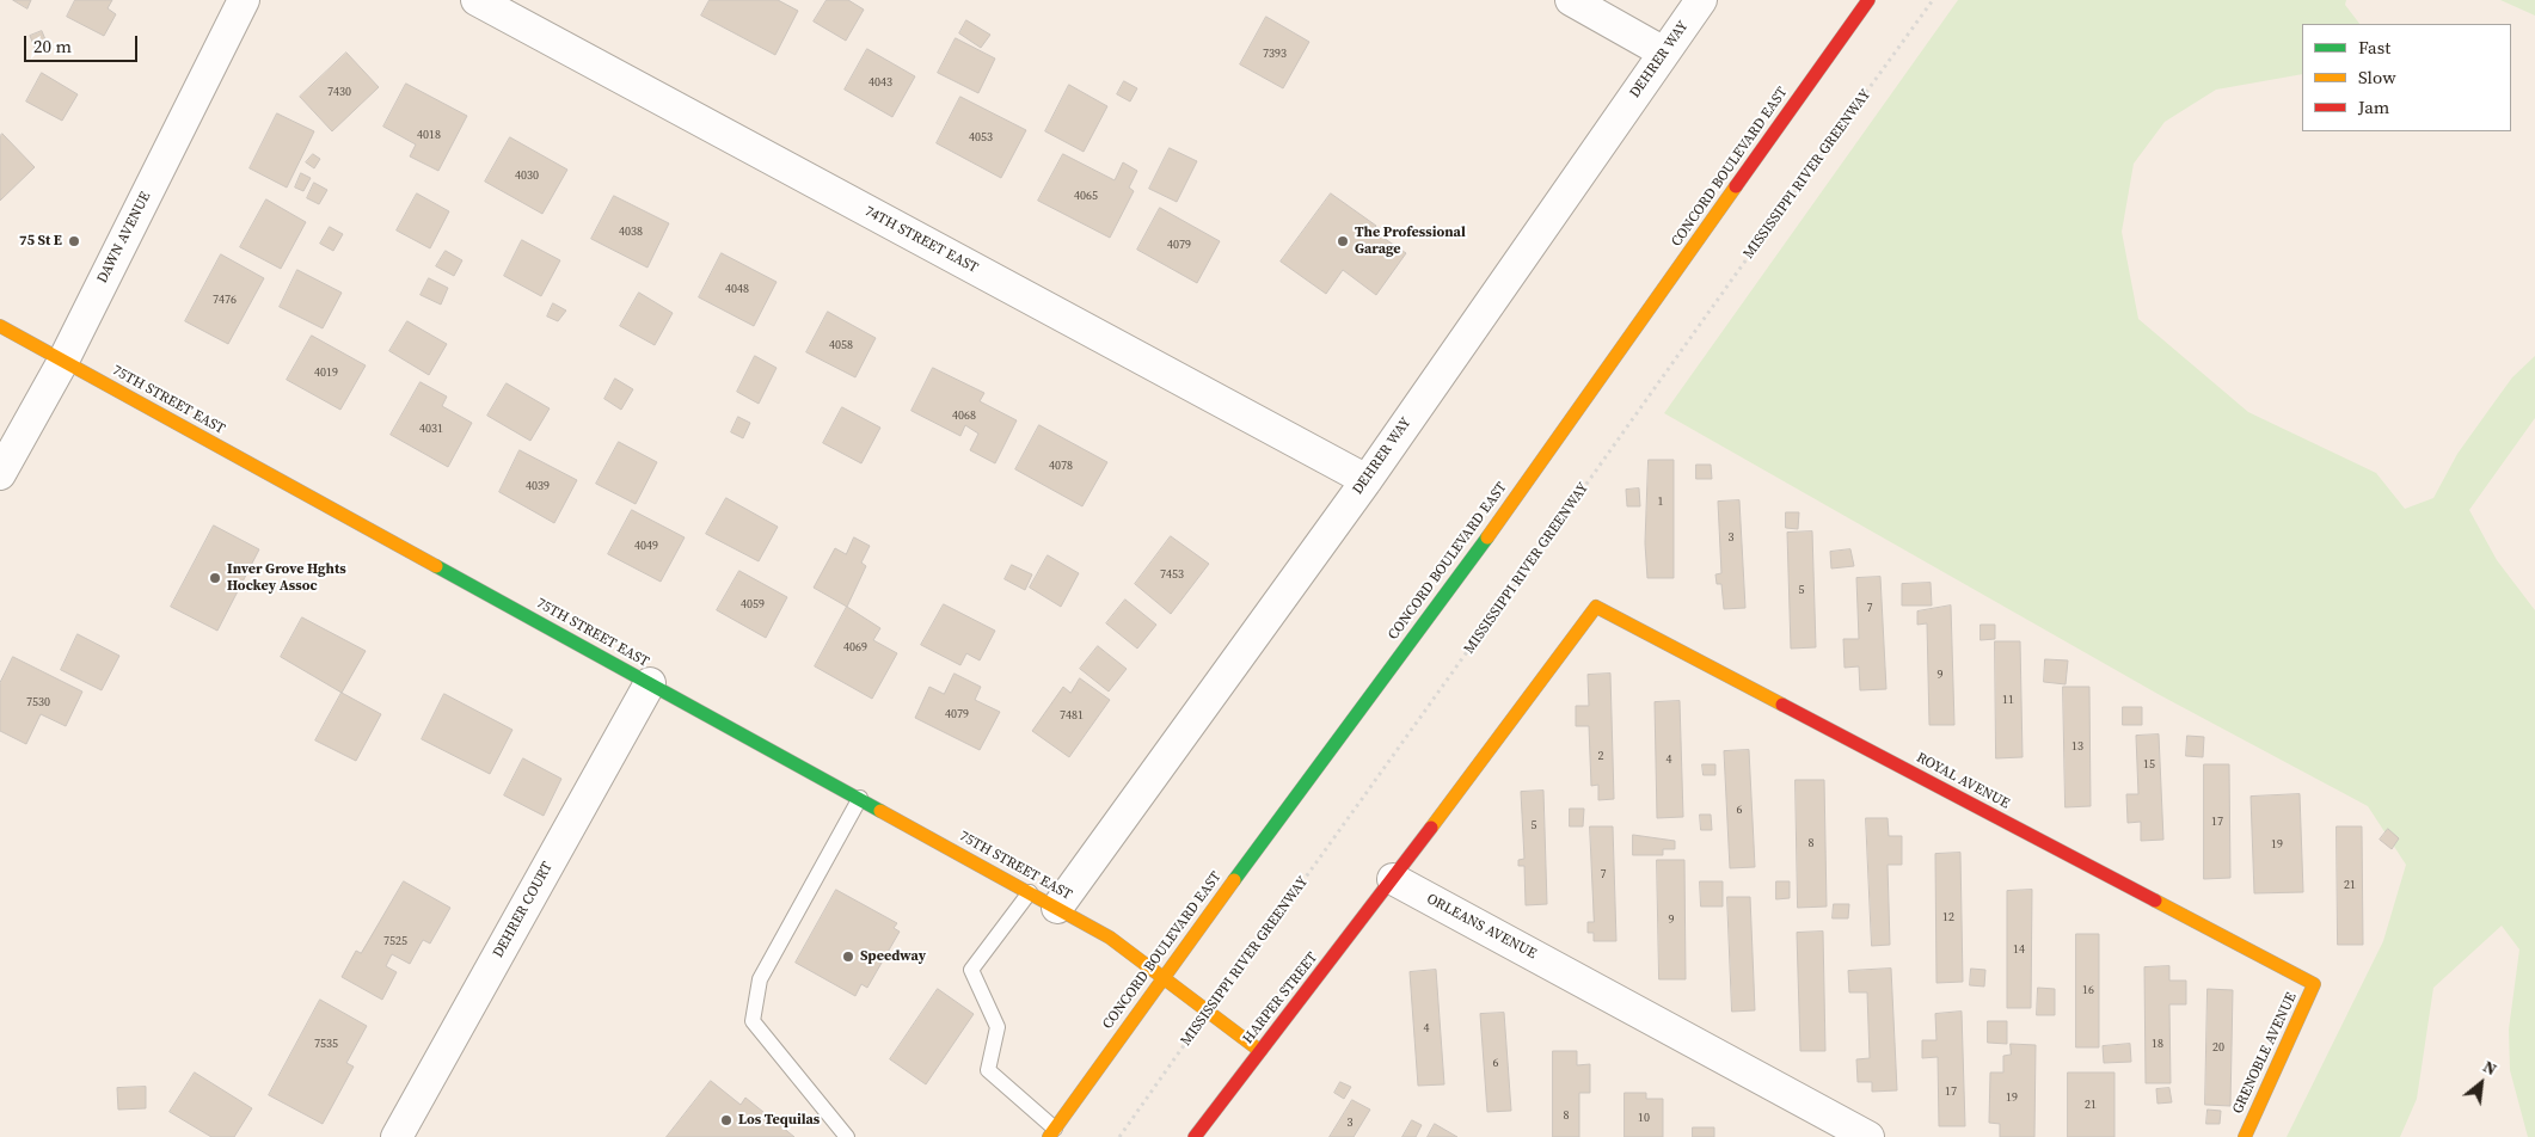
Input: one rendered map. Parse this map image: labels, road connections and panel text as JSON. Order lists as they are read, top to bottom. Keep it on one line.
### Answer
{"streets":{"street":["DEHRER WAY","CONCORD BOULEVARD EAST","DAWN AVENUE","74TH STREET EAST","75TH STREET EAST","ROYAL AVENUE","DEHRER COURT","ORLEANS AVENUE","HARPER STREET","GRENOBLE AVENUE"],"path":["MISSISSIPPI RIVER GREENWAY"]},"crossings":[["DEHRER WAY","74TH STREET EAST"],["DEHRER WAY","75TH STREET EAST"],["CONCORD BOULEVARD EAST","75TH STREET EAST"],["MISSISSIPPI RIVER GREENWAY","75TH STREET EAST"],["DAWN AVENUE","75TH STREET EAST"],["75TH STREET EAST","DEHRER COURT"],["75TH STREET EAST","HARPER STREET"],["ROYAL AVENUE","ORLEANS AVENUE"],["ROYAL AVENUE","HARPER STREET"],["ROYAL AVENUE","GRENOBLE AVENUE"],["ORLEANS AVENUE","HARPER STREET"]],"places":["75 St E","The Professional Garage","Inver Grove Hghts Hockey Assoc","Speedway","Los Tequilas"],"house_numbers":["7393","4043","7430","4018","4053","4030","4065","4038","4079","4048","7476","4058","4019","4068","4031","4078","4039","1","3","4049","7453","5","4059","7","4069","9","11","7530","4079","7481","13","2","4","15","6","17","5","8","19","7","21","12","9","7525","14","16","4","7535","18","20","6","17","19","21","8","10","3"],"legend":["Fast","Slow","Jam"],"scale_bar":"20 m","north":"top right"}
